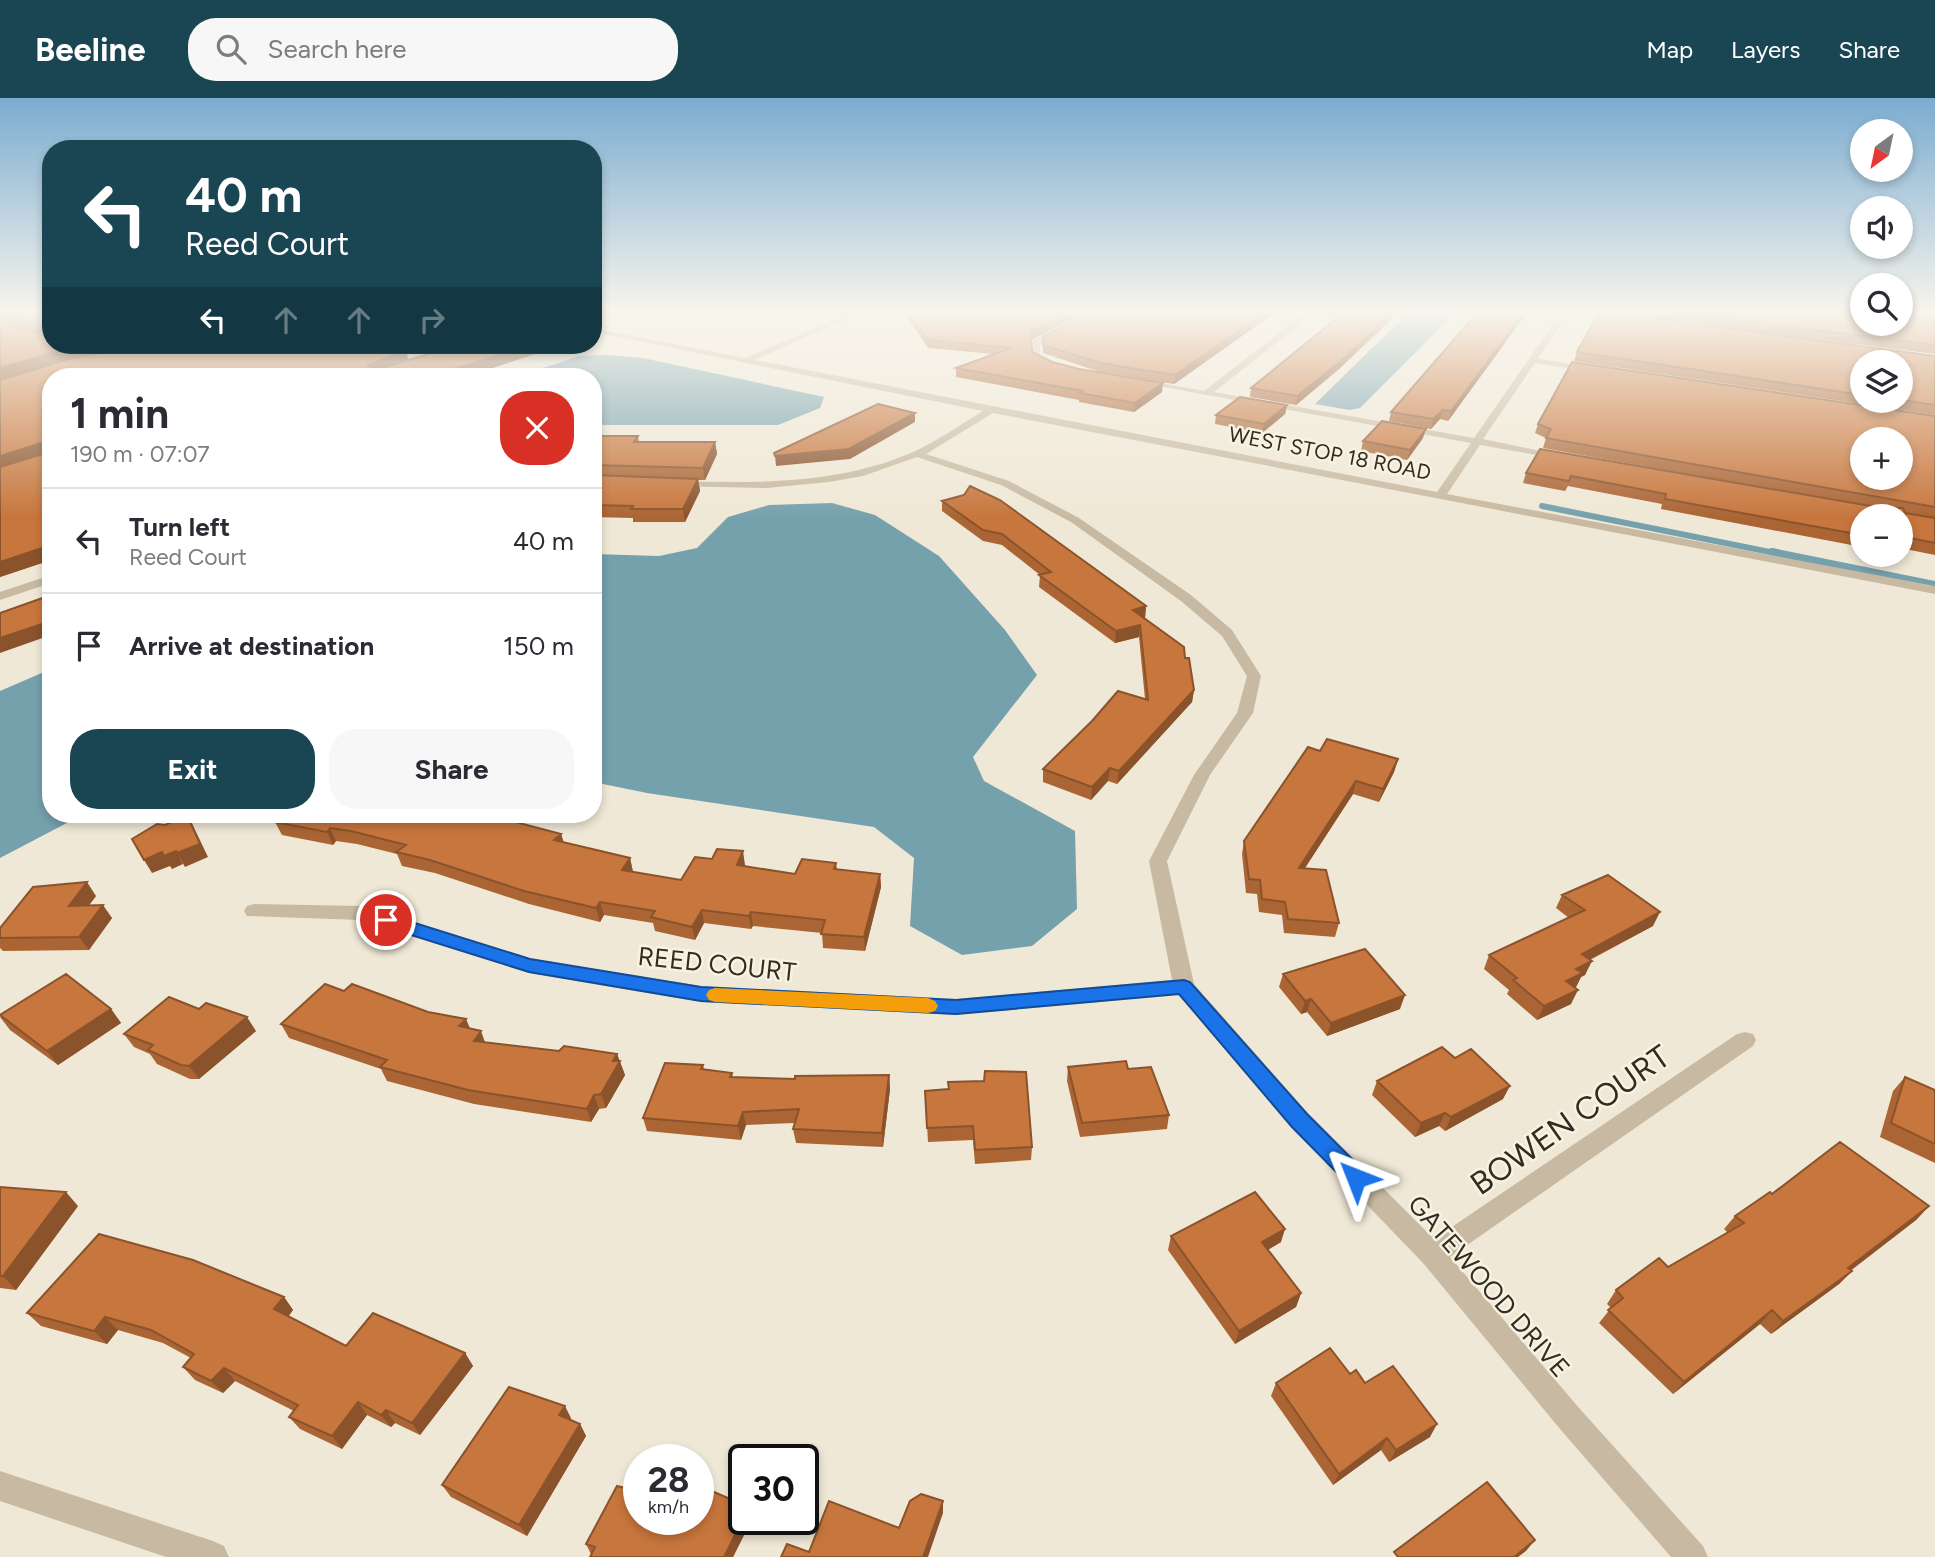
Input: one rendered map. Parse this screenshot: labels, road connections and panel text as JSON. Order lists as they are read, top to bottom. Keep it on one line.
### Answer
{"streets":{"street":["WEST STOP 18 ROAD","REED COURT","BOWEN COURT","GATEWOOD DRIVE"]},"crossings":[["REED COURT","GATEWOOD DRIVE"],["BOWEN COURT","GATEWOOD DRIVE"]],"north":"bottom left","page":{"header":"Beeline","search":"Search here","nav":["Map","Layers","Share"],"map_buttons":["+","−"],"turn":["40 m","Reed Court"],"heading":["1 min","190 m · 07:07"],"list":[{"name":"Turn left","note":"Reed Court","value":"40 m"},{"name":"Arrive at destination","value":"150 m"}],"buttons":["Exit","Share"],"speed":"28 km/h","limit":"30"}}
